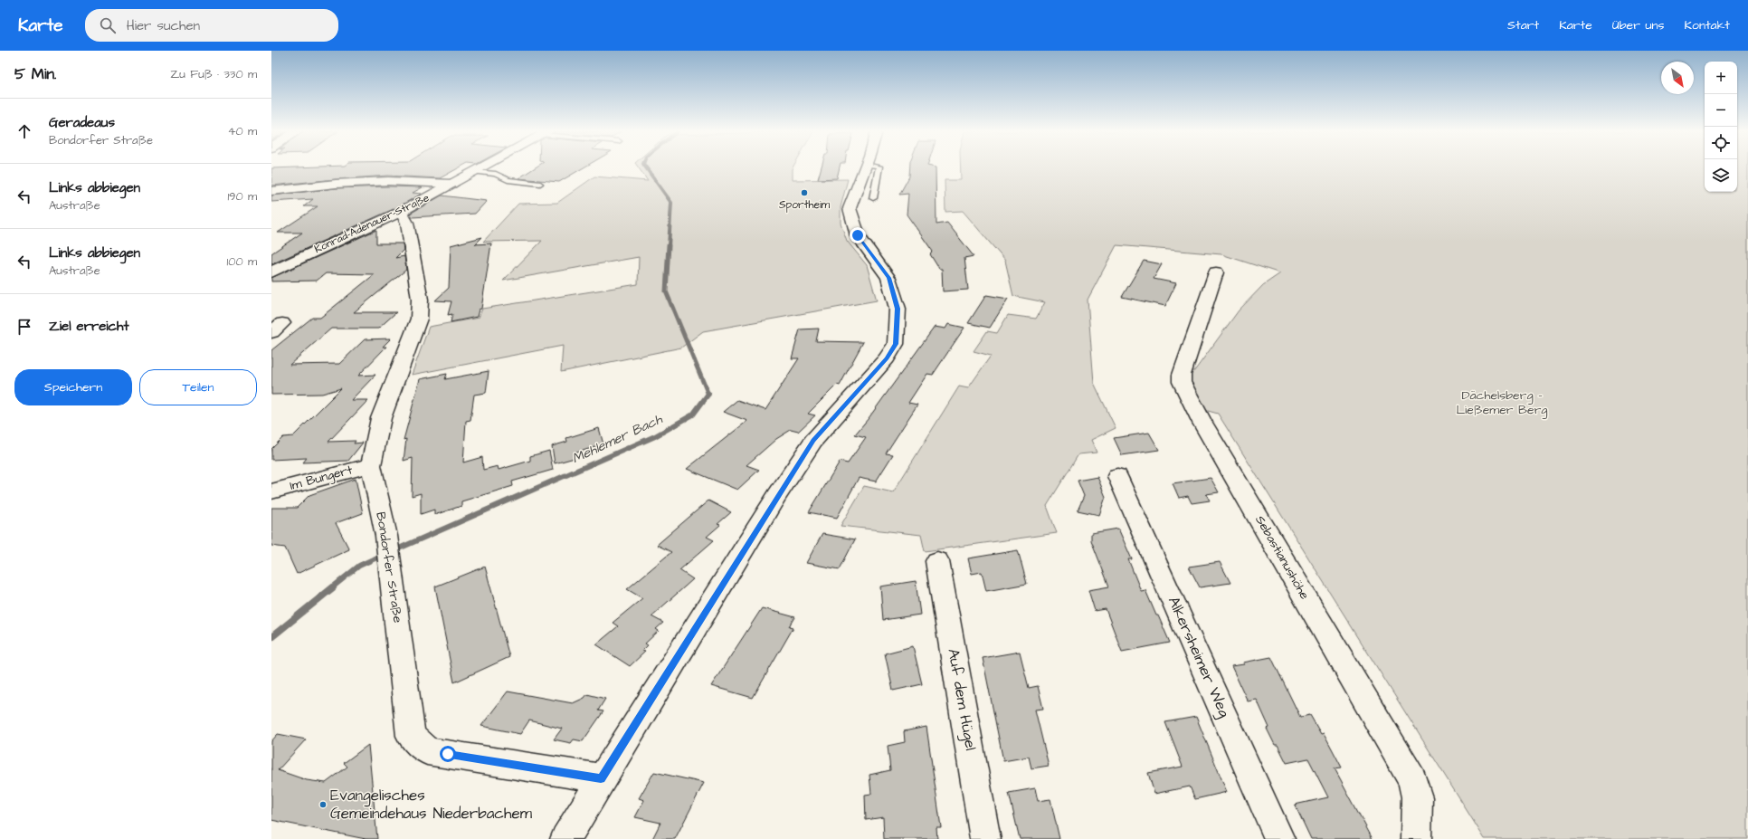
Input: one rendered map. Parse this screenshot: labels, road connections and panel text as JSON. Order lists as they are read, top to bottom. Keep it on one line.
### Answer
{"streets":{"street":["Konrad-Adenauer-Straße","Im Bungert","Sebastianushöhe","Bondorfer Straße","Alkersheimer Weg","Auf dem Hügel"]},"crossings":[["Konrad-Adenauer-Straße","Bondorfer Straße"],["Im Bungert","Bondorfer Straße"]],"water":["Mehlemer Bach"],"parks":["Dächelsberg - Ließemer Berg"],"places":["Sportheim","Evangelisches Gemeindehaus Niederbachem"],"north":"bottom right","page":{"header":"Karte","search":"Hier suchen","nav":["Start","Karte","Über uns","Kontakt"],"heading":["5 Min.","Zu Fuß · 330 m"],"map_buttons":["+","−"],"list":[["Geradeaus","Bondorfer Straße","40 m"],["Links abbiegen","Austraße","190 m"],["Links abbiegen","Austraße","100 m"],"Ziel erreicht"],"buttons":["Speichern","Teilen"]}}
